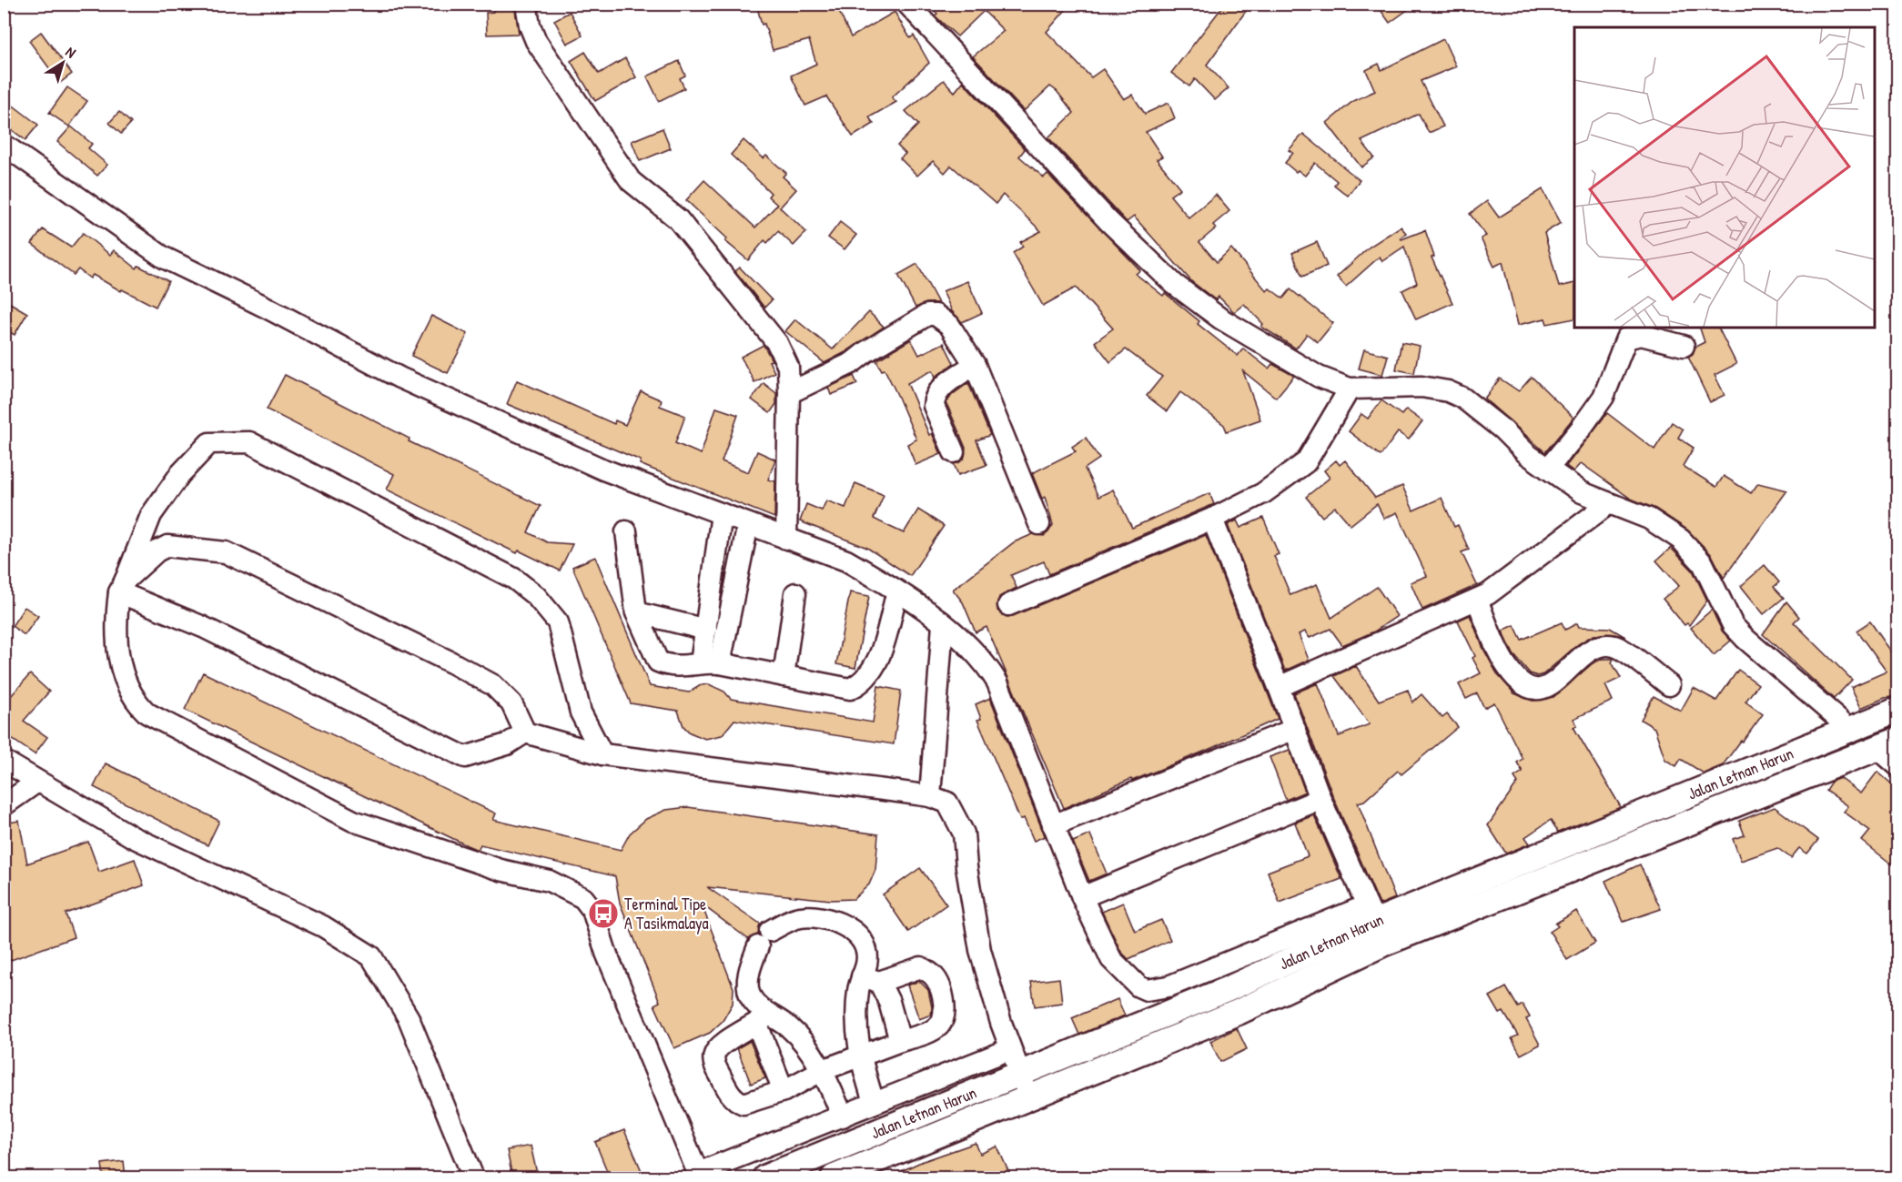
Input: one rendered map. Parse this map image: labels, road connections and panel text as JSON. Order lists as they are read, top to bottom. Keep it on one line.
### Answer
{"streets":{"main road":["Jalan Letnan Harun"]},"places":{"bus stop":["Terminal Tipe A Tasikmalaya"]},"north":"top right"}
